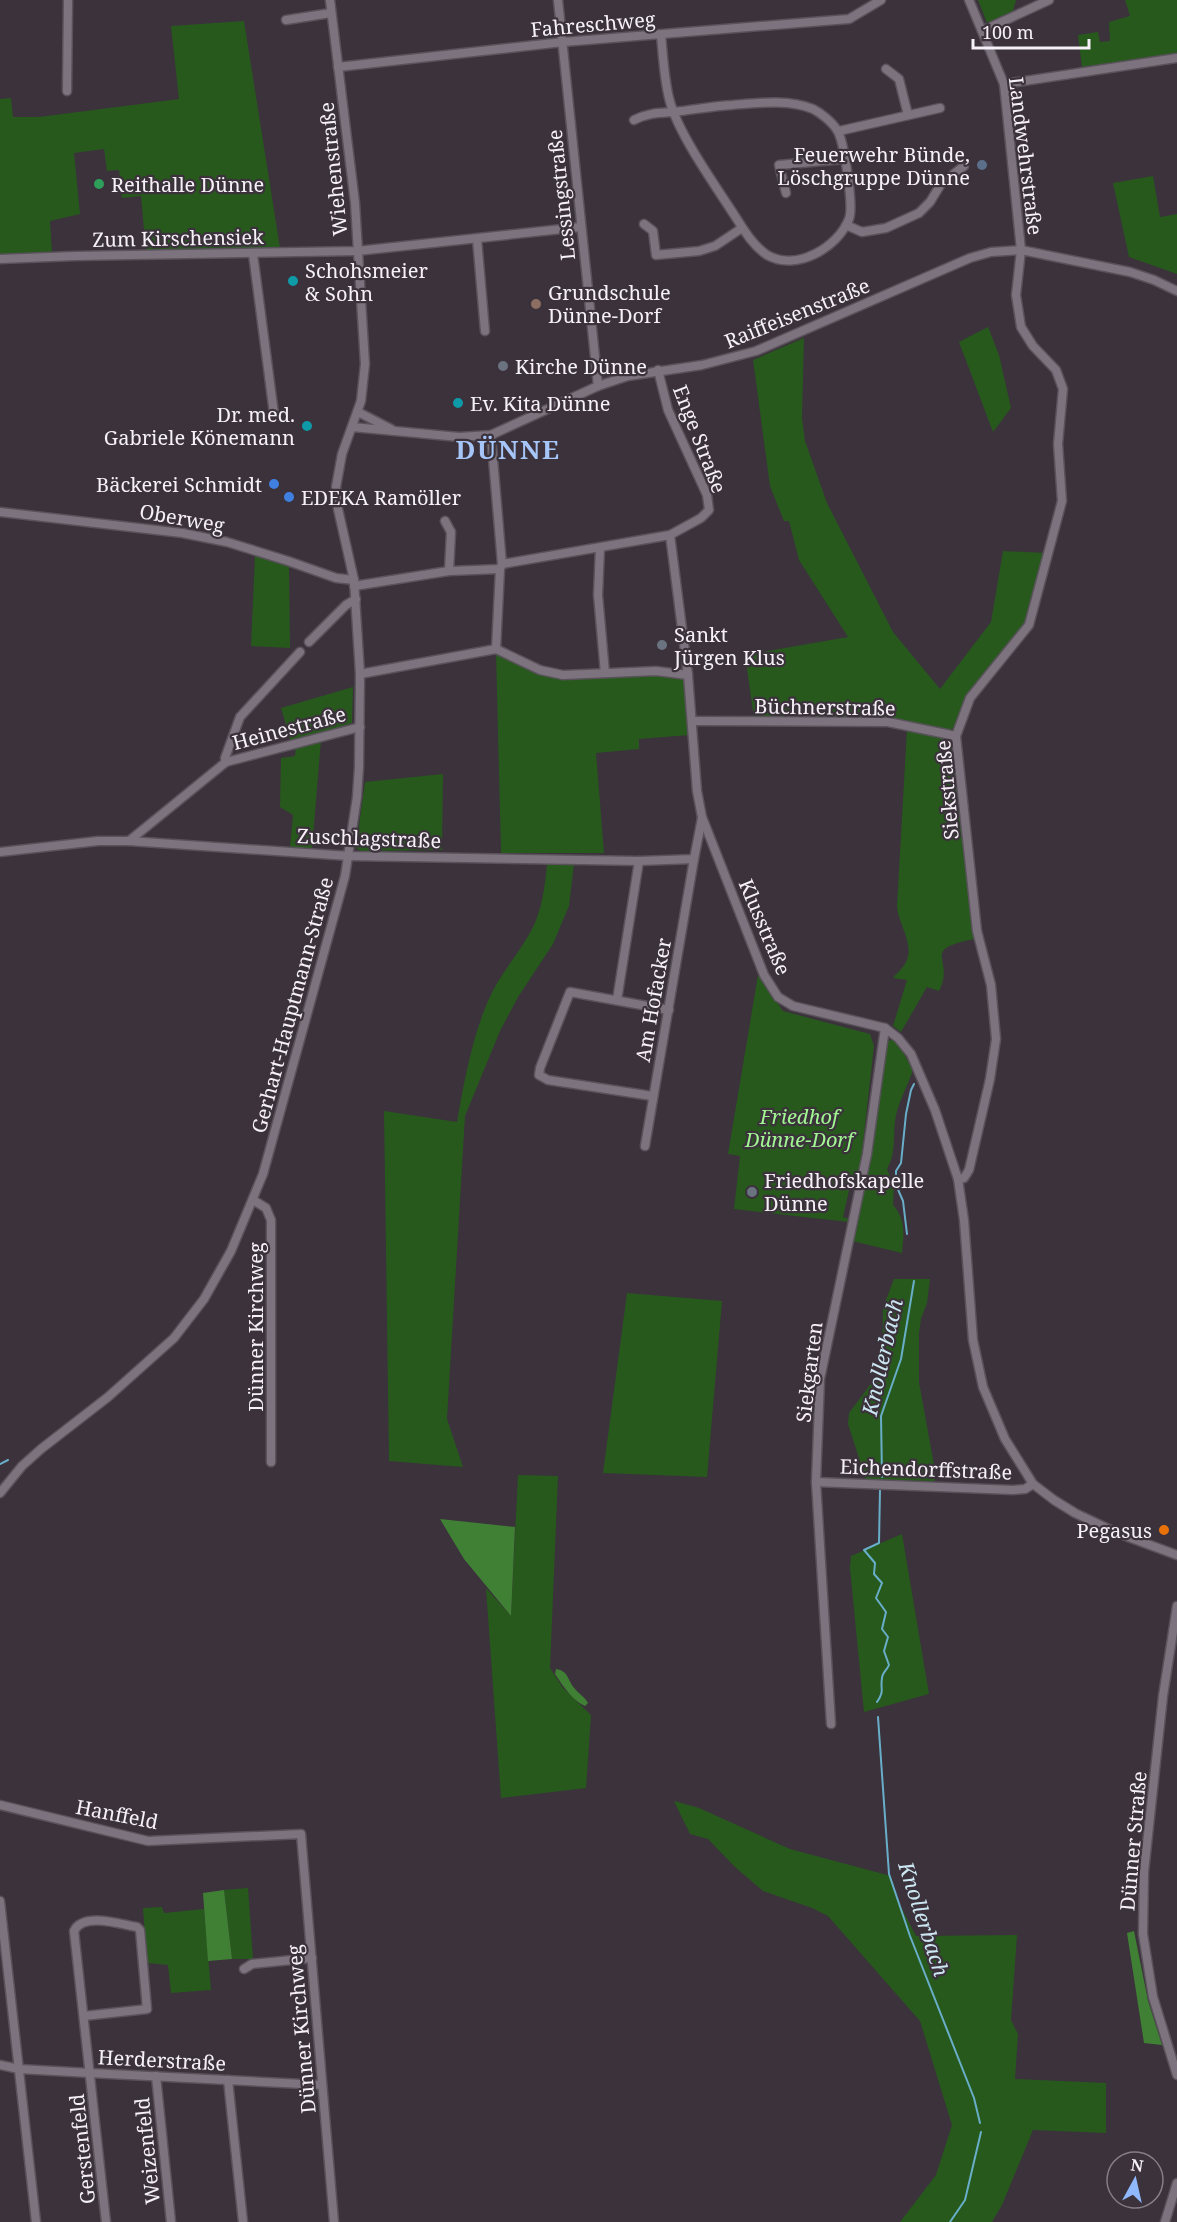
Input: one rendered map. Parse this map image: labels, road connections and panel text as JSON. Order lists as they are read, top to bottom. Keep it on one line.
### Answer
{"streets":{"street":["Fahreschweg","Landwehrstraße","Wiehenstraße","Lessingstraße","Zum Kirschensiek","Raiffeisenstraße","Enge Straße","Oberweg","Büchnerstraße","Heinestraße","Siekstraße","Zuschlagstraße","Klusstraße","Am Hofacker","Gerhart-Hauptmann-Straße","Dünner Kirchweg","Siekgarten","Eichendorffstraße","Hanffeld","Dünner Straße","Herderstraße","Gerstenfeld","Weizenfeld"]},"crossings":[["Fahreschweg","Wiehenstraße"],["Fahreschweg","Lessingstraße"],["Landwehrstraße","Raiffeisenstraße"],["Landwehrstraße","Siekstraße"],["Wiehenstraße","Zum Kirschensiek"],["Wiehenstraße","Raiffeisenstraße"],["Wiehenstraße","Gerhart-Hauptmann-Straße"],["Lessingstraße","Zum Kirschensiek"],["Lessingstraße","Raiffeisenstraße"],["Raiffeisenstraße","Enge Straße"],["Raiffeisenstraße","Siekstraße"],["Raiffeisenstraße","Gerhart-Hauptmann-Straße"],["Enge Straße","Klusstraße"],["Oberweg","Gerhart-Hauptmann-Straße"],["Büchnerstraße","Siekstraße"],["Büchnerstraße","Klusstraße"],["Heinestraße","Zuschlagstraße"],["Heinestraße","Gerhart-Hauptmann-Straße"],["Siekstraße","Klusstraße"],["Zuschlagstraße","Am Hofacker"],["Zuschlagstraße","Gerhart-Hauptmann-Straße"],["Klusstraße","Siekgarten"],["Klusstraße","Eichendorffstraße"],["Gerhart-Hauptmann-Straße","Dünner Kirchweg"],["Dünner Kirchweg","Hanffeld"],["Dünner Kirchweg","Herderstraße"],["Siekgarten","Eichendorffstraße"],["Herderstraße","Gerstenfeld"],["Herderstraße","Weizenfeld"]],"districts":["DÜNNE"],"water":["Knollerbach"],"parks":["Friedhof Dünne-Dorf"],"places":["Feuerwehr Bünde, Löschgruppe Dünne","Reithalle Dünne","Schohsmeier & Sohn","Grundschule Dünne-Dorf","Kirche Dünne","Ev. Kita Dünne","Dr. med. Gabriele Könemann","Bäckerei Schmidt","EDEKA Ramöller","Sankt Jürgen Klus","Friedhofskapelle Dünne","Pegasus"],"scale_bar":"100 m","north":"top"}
